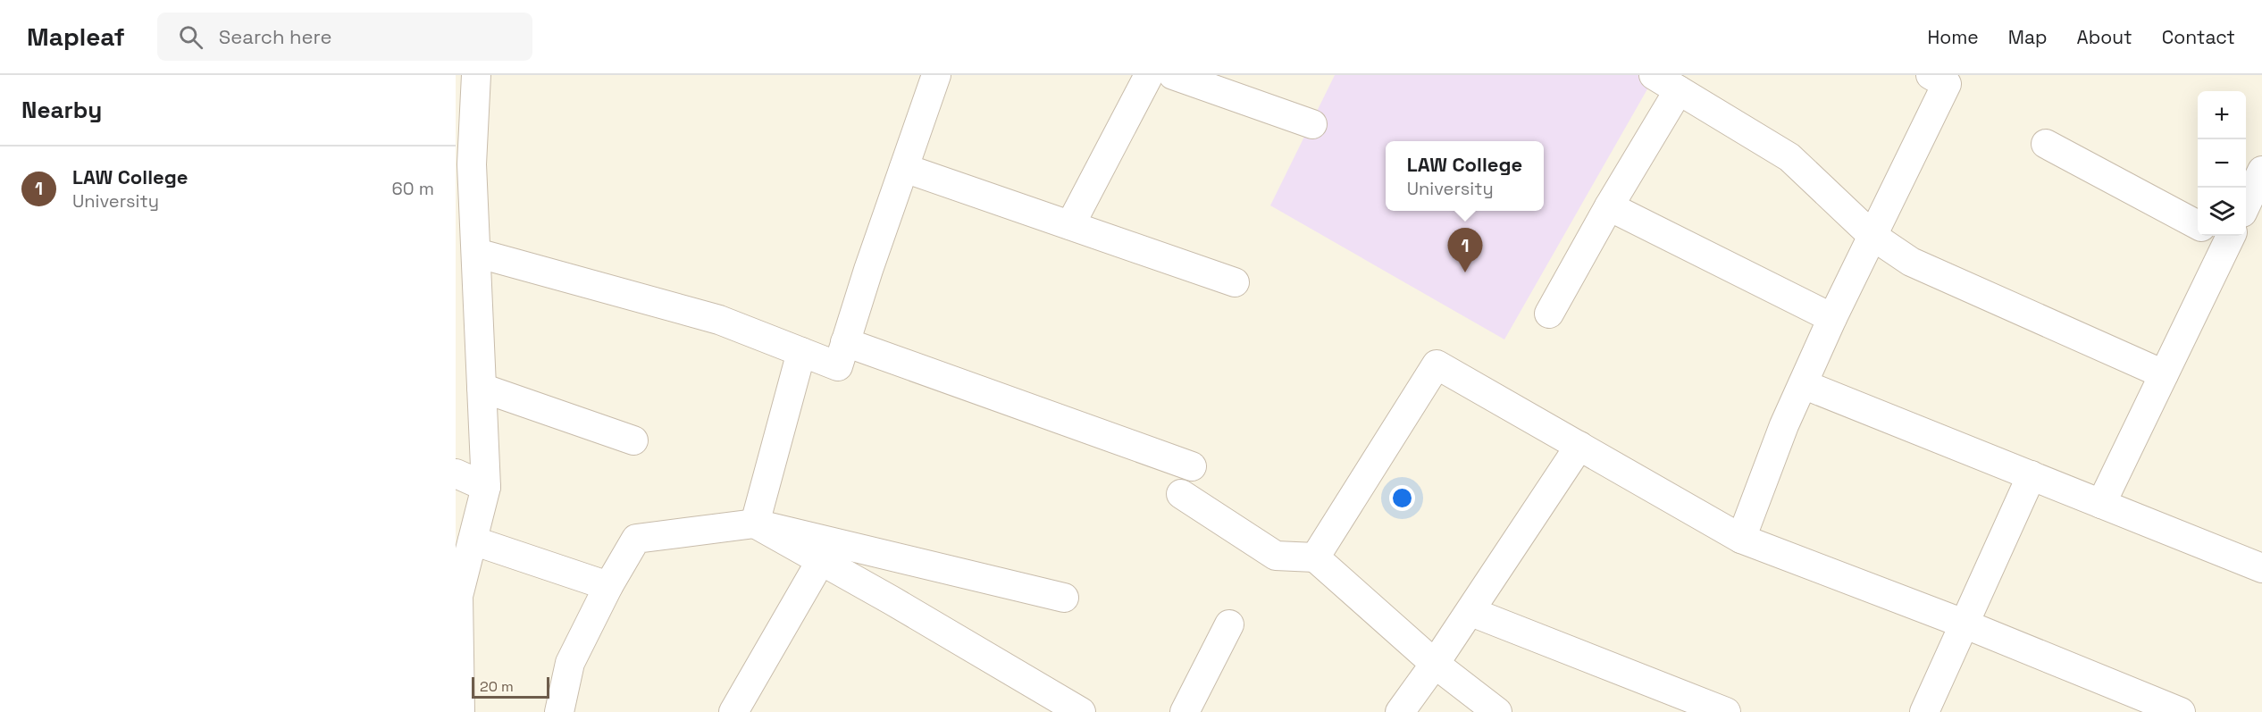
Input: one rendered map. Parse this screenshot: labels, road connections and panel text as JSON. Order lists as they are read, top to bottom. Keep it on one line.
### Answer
{"scale_bar":"20 m","page":{"header":"Mapleaf","search":"Search here","nav":["Home","Map","About","Contact"],"heading":"Nearby","map_buttons":["+","−"],"popup":["LAW College","University"],"list":[{"mark":"1","name":"LAW College","note":"University","value":"60 m"}],"pins":"1","scale":"20 m"}}
